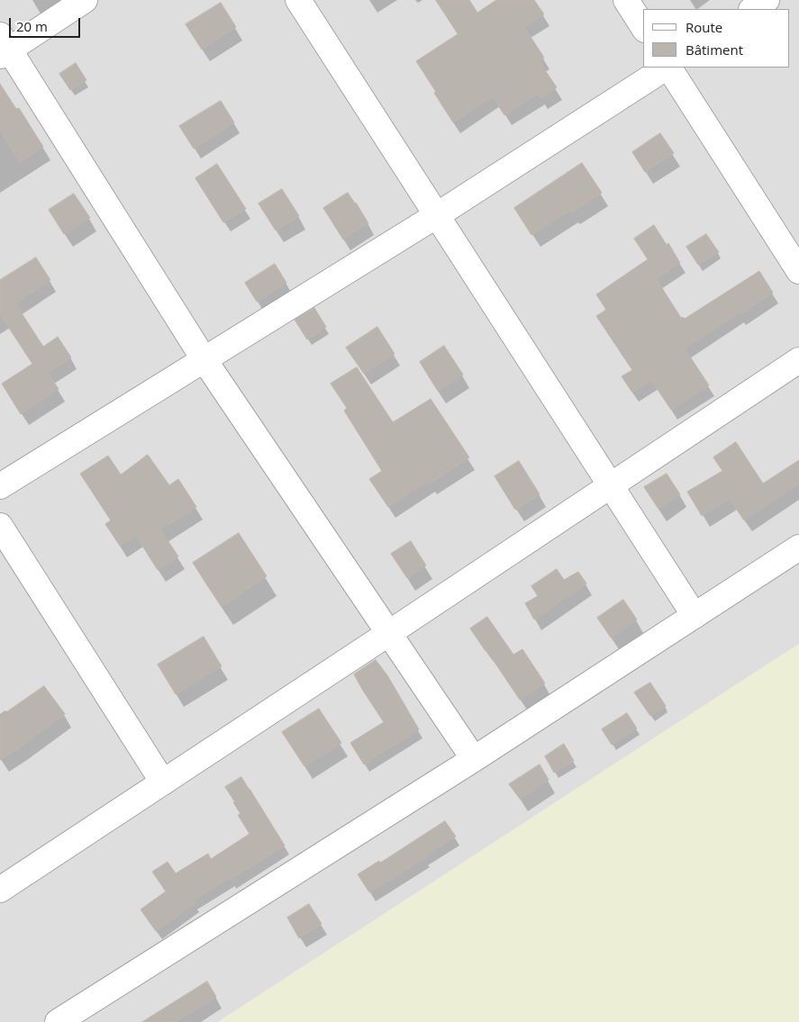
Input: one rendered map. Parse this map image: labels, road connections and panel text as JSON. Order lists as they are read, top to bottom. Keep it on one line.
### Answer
{"legend":["Route","Bâtiment"],"scale_bar":"20 m"}
